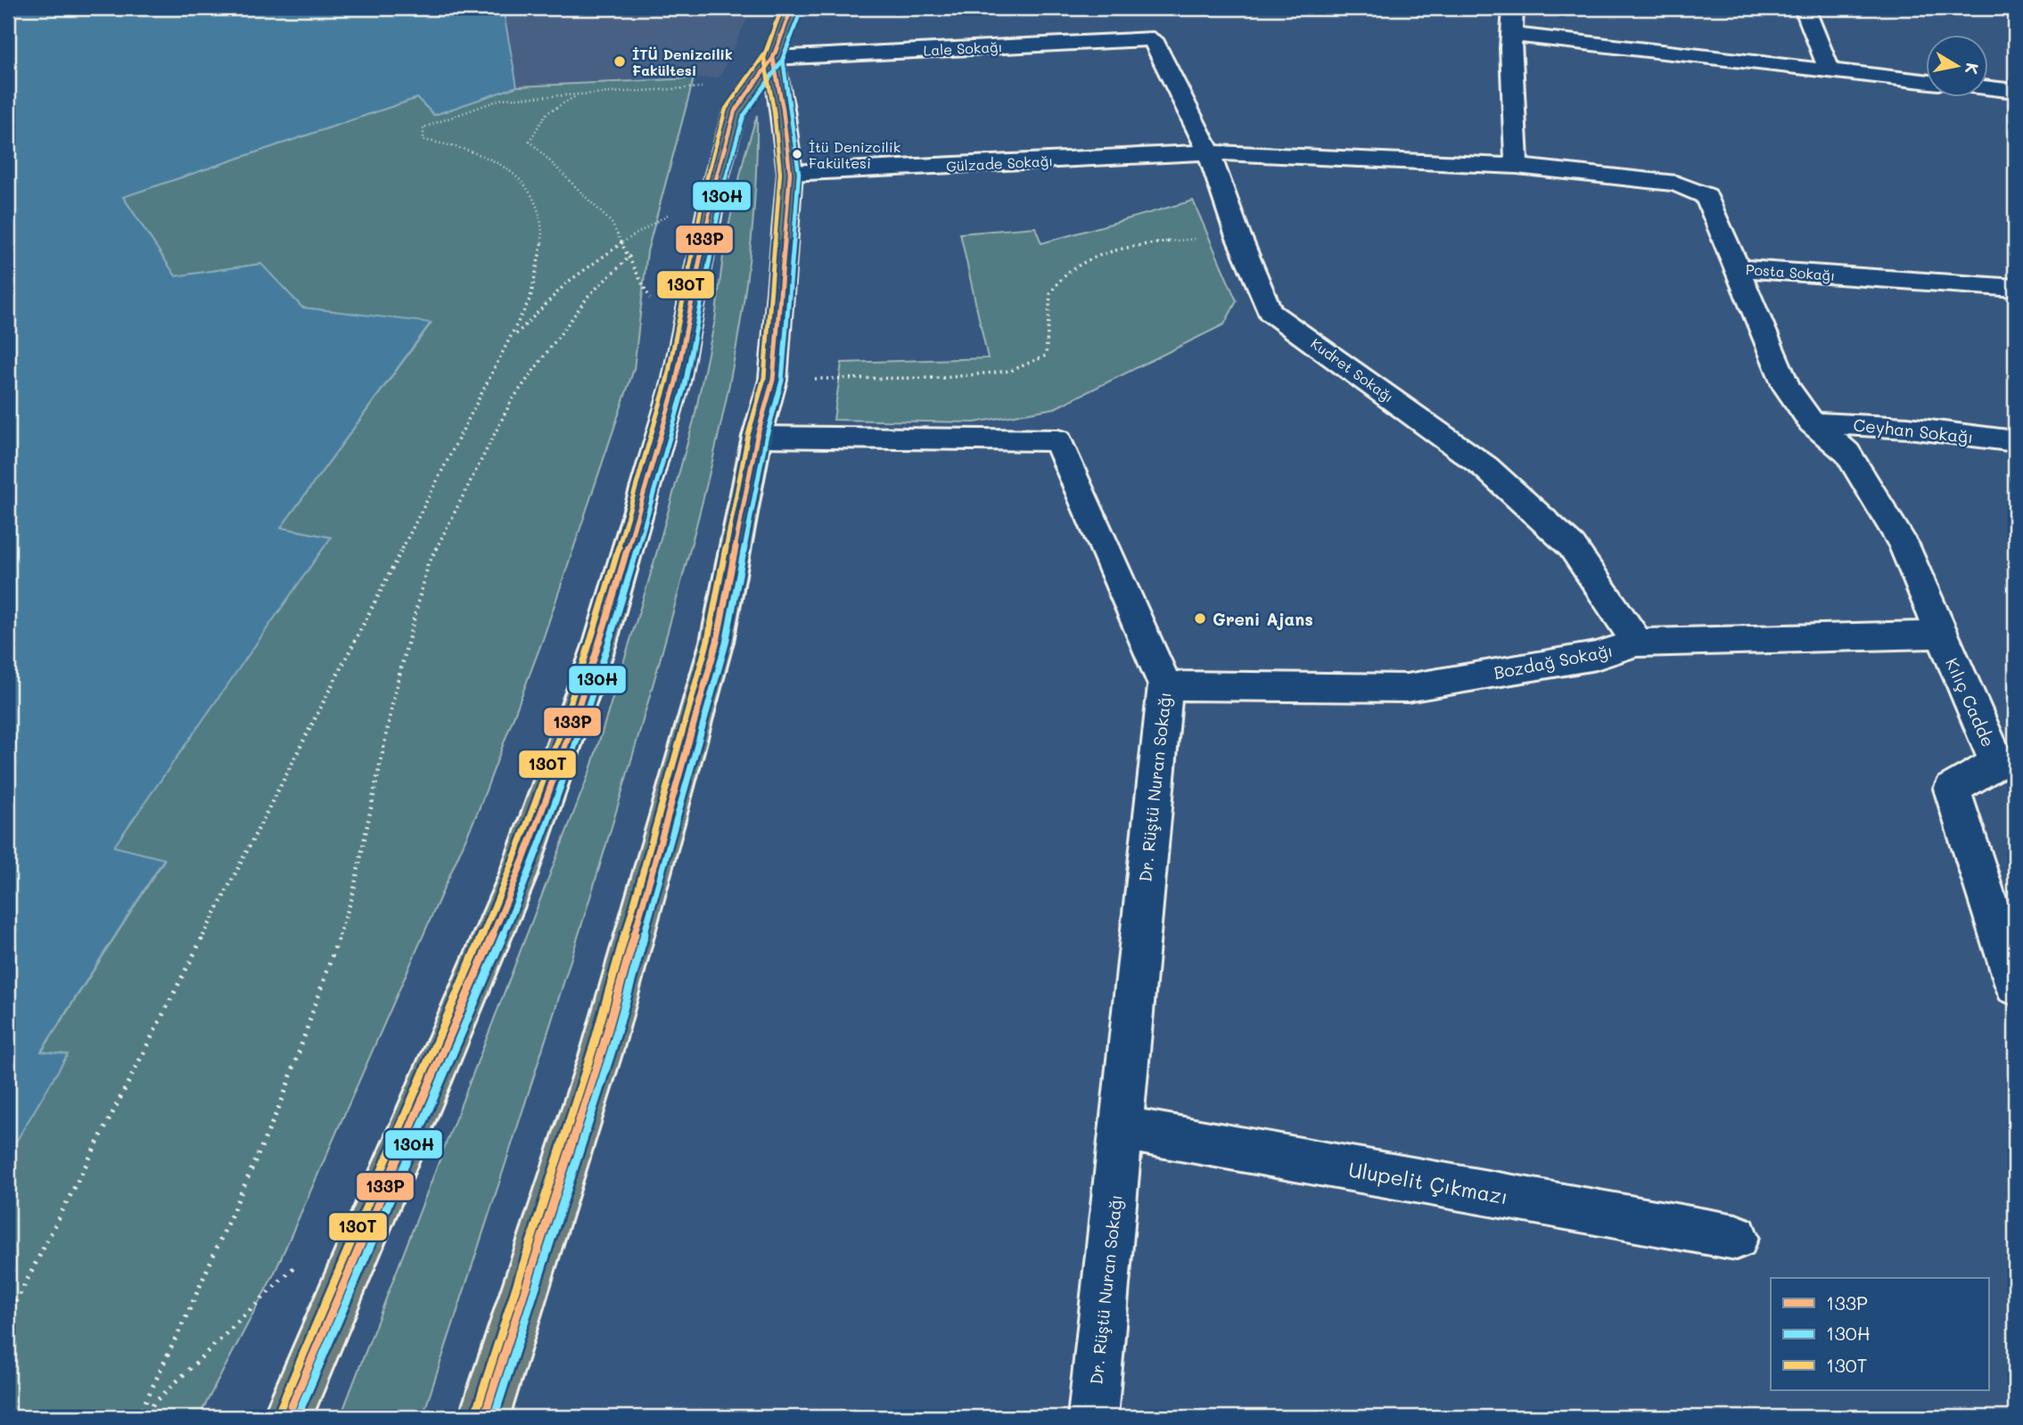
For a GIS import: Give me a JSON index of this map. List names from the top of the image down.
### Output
{
  "streets": {
    "street": [
      "Lale Sokağı",
      "Gülzade Sokağı",
      "Posta Sokağı",
      "Kudret Sokağı",
      "Ceyhan Sokağı",
      "Bozdağ Sokağı",
      "Kılıç Cadde",
      "Dr. Rüştü Nuran Sokağı",
      "Ulupelit Çıkmazı"
    ]
  },
  "crossings": [
    ["Lale Sokağı", "Kudret Sokağı"],
    ["Gülzade Sokağı", "Posta Sokağı"],
    ["Gülzade Sokağı", "Kudret Sokağı"],
    ["Posta Sokağı", "Ceyhan Sokağı"],
    ["Posta Sokağı", "Kılıç Cadde"],
    ["Kudret Sokağı", "Bozdağ Sokağı"],
    ["Ceyhan Sokağı", "Kılıç Cadde"],
    ["Bozdağ Sokağı", "Kılıç Cadde"],
    ["Bozdağ Sokağı", "Dr. Rüştü Nuran Sokağı"],
    ["Dr. Rüştü Nuran Sokağı", "Ulupelit Çıkmazı"]
  ],
  "places": ["İTÜ Denizcilik Fakültesi", "İtü Denizcilik Fakültesi", "Greni̇ Ajans"],
  "lines": ["transit line 133P", "transit line 130T", "transit line 130H"],
  "legend": ["133P", "130H", "130T"],
  "north": "right"
}
